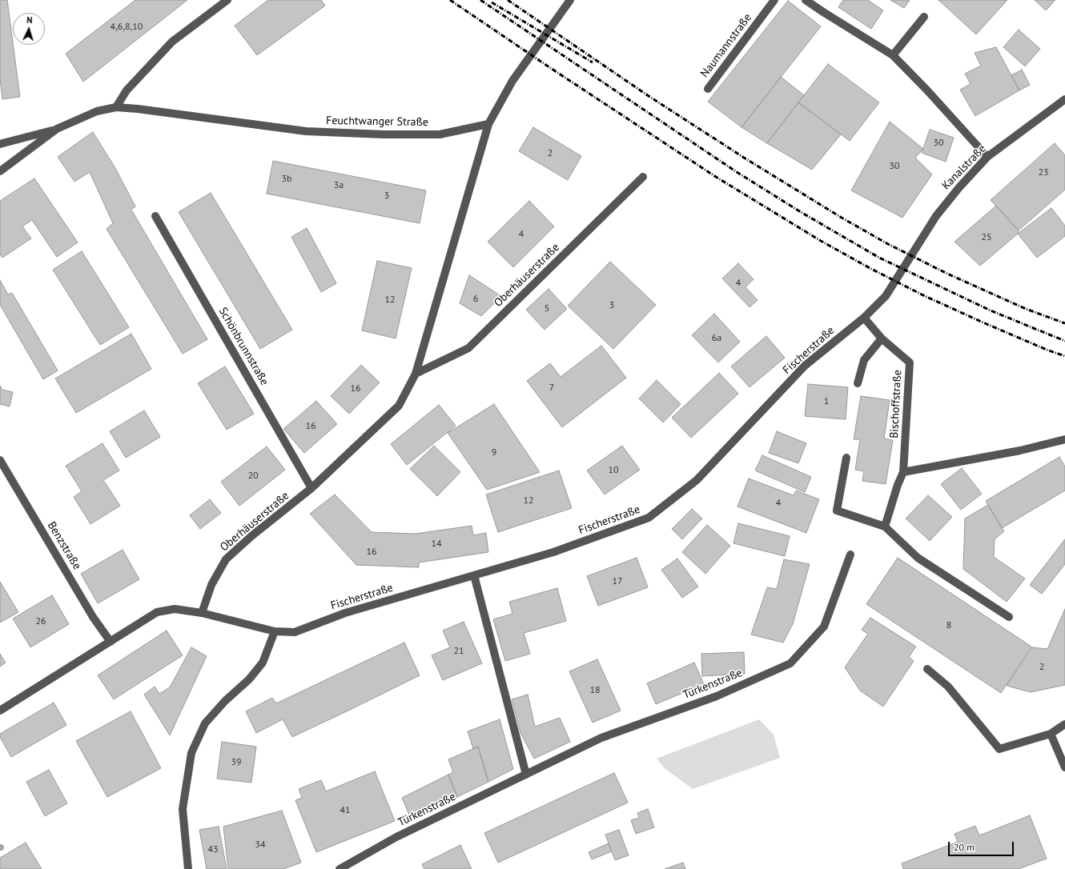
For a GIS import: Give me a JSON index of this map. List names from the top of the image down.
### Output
{
  "streets": {
    "street": [
      "Naumannstraße",
      "Feuchtwanger Straße",
      "Kanalstraße",
      "Oberhäuserstraße",
      "Schönbrunnstraße",
      "Fischerstraße",
      "Bischoffstraße",
      "Benzstraße",
      "Türkenstraße"
    ]
  },
  "crossings": [
    ["Feuchtwanger Straße", "Oberhäuserstraße"],
    ["Kanalstraße", "Fischerstraße"],
    ["Oberhäuserstraße", "Schönbrunnstraße"],
    ["Oberhäuserstraße", "Fischerstraße"],
    ["Fischerstraße", "Bischoffstraße"]
  ],
  "house_numbers": [
    "4,6,8,10",
    "30",
    "2",
    "30",
    "23",
    "3b",
    "3a",
    "3",
    "4",
    "25",
    "4",
    "6",
    "12",
    "3",
    "5",
    "6a",
    "7",
    "16",
    "1",
    "16",
    "9",
    "10",
    "20",
    "12",
    "4",
    "14",
    "16",
    "17",
    "26",
    "8",
    "21",
    "2",
    "18",
    "39",
    "41",
    "34",
    "43"
  ],
  "scale_bar": "20 m",
  "north": "top"
}
